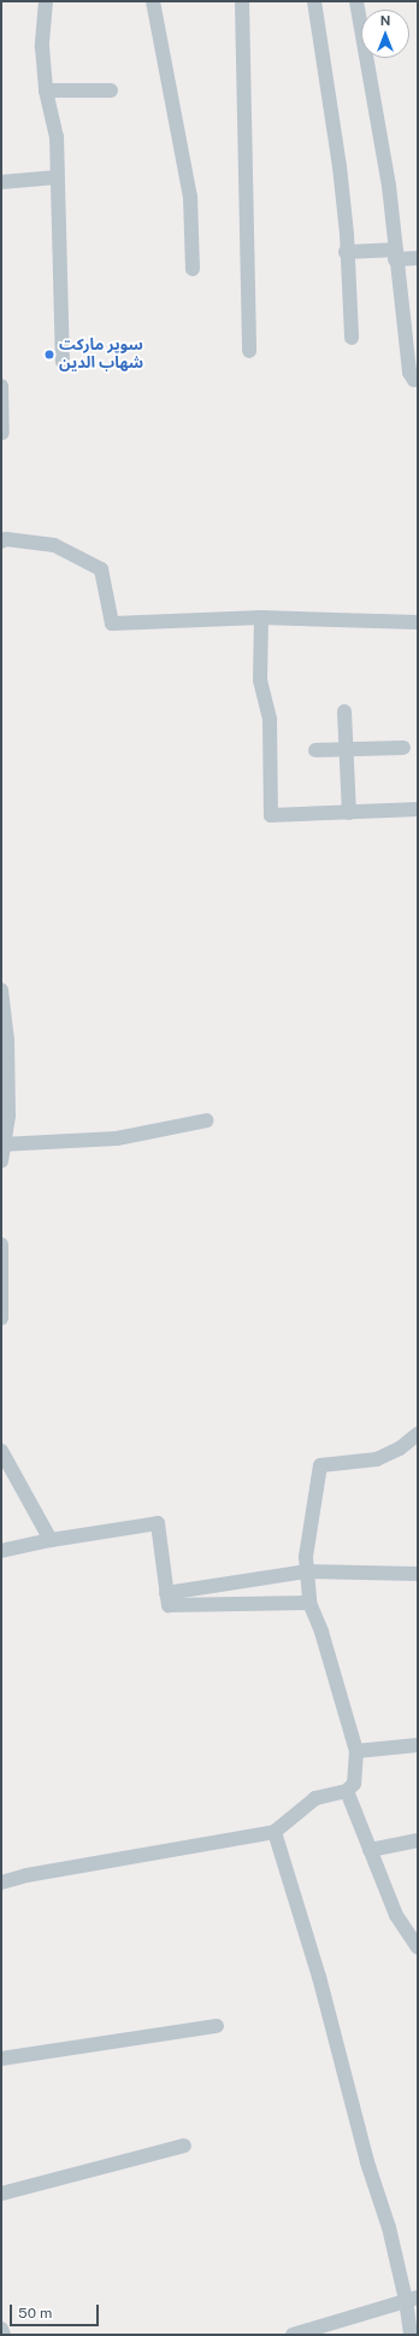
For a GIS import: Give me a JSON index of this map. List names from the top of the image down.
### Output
{
  "places": ["سوپر مارکت شهاب الدین"],
  "scale_bar": "50 m",
  "north": "top"
}
